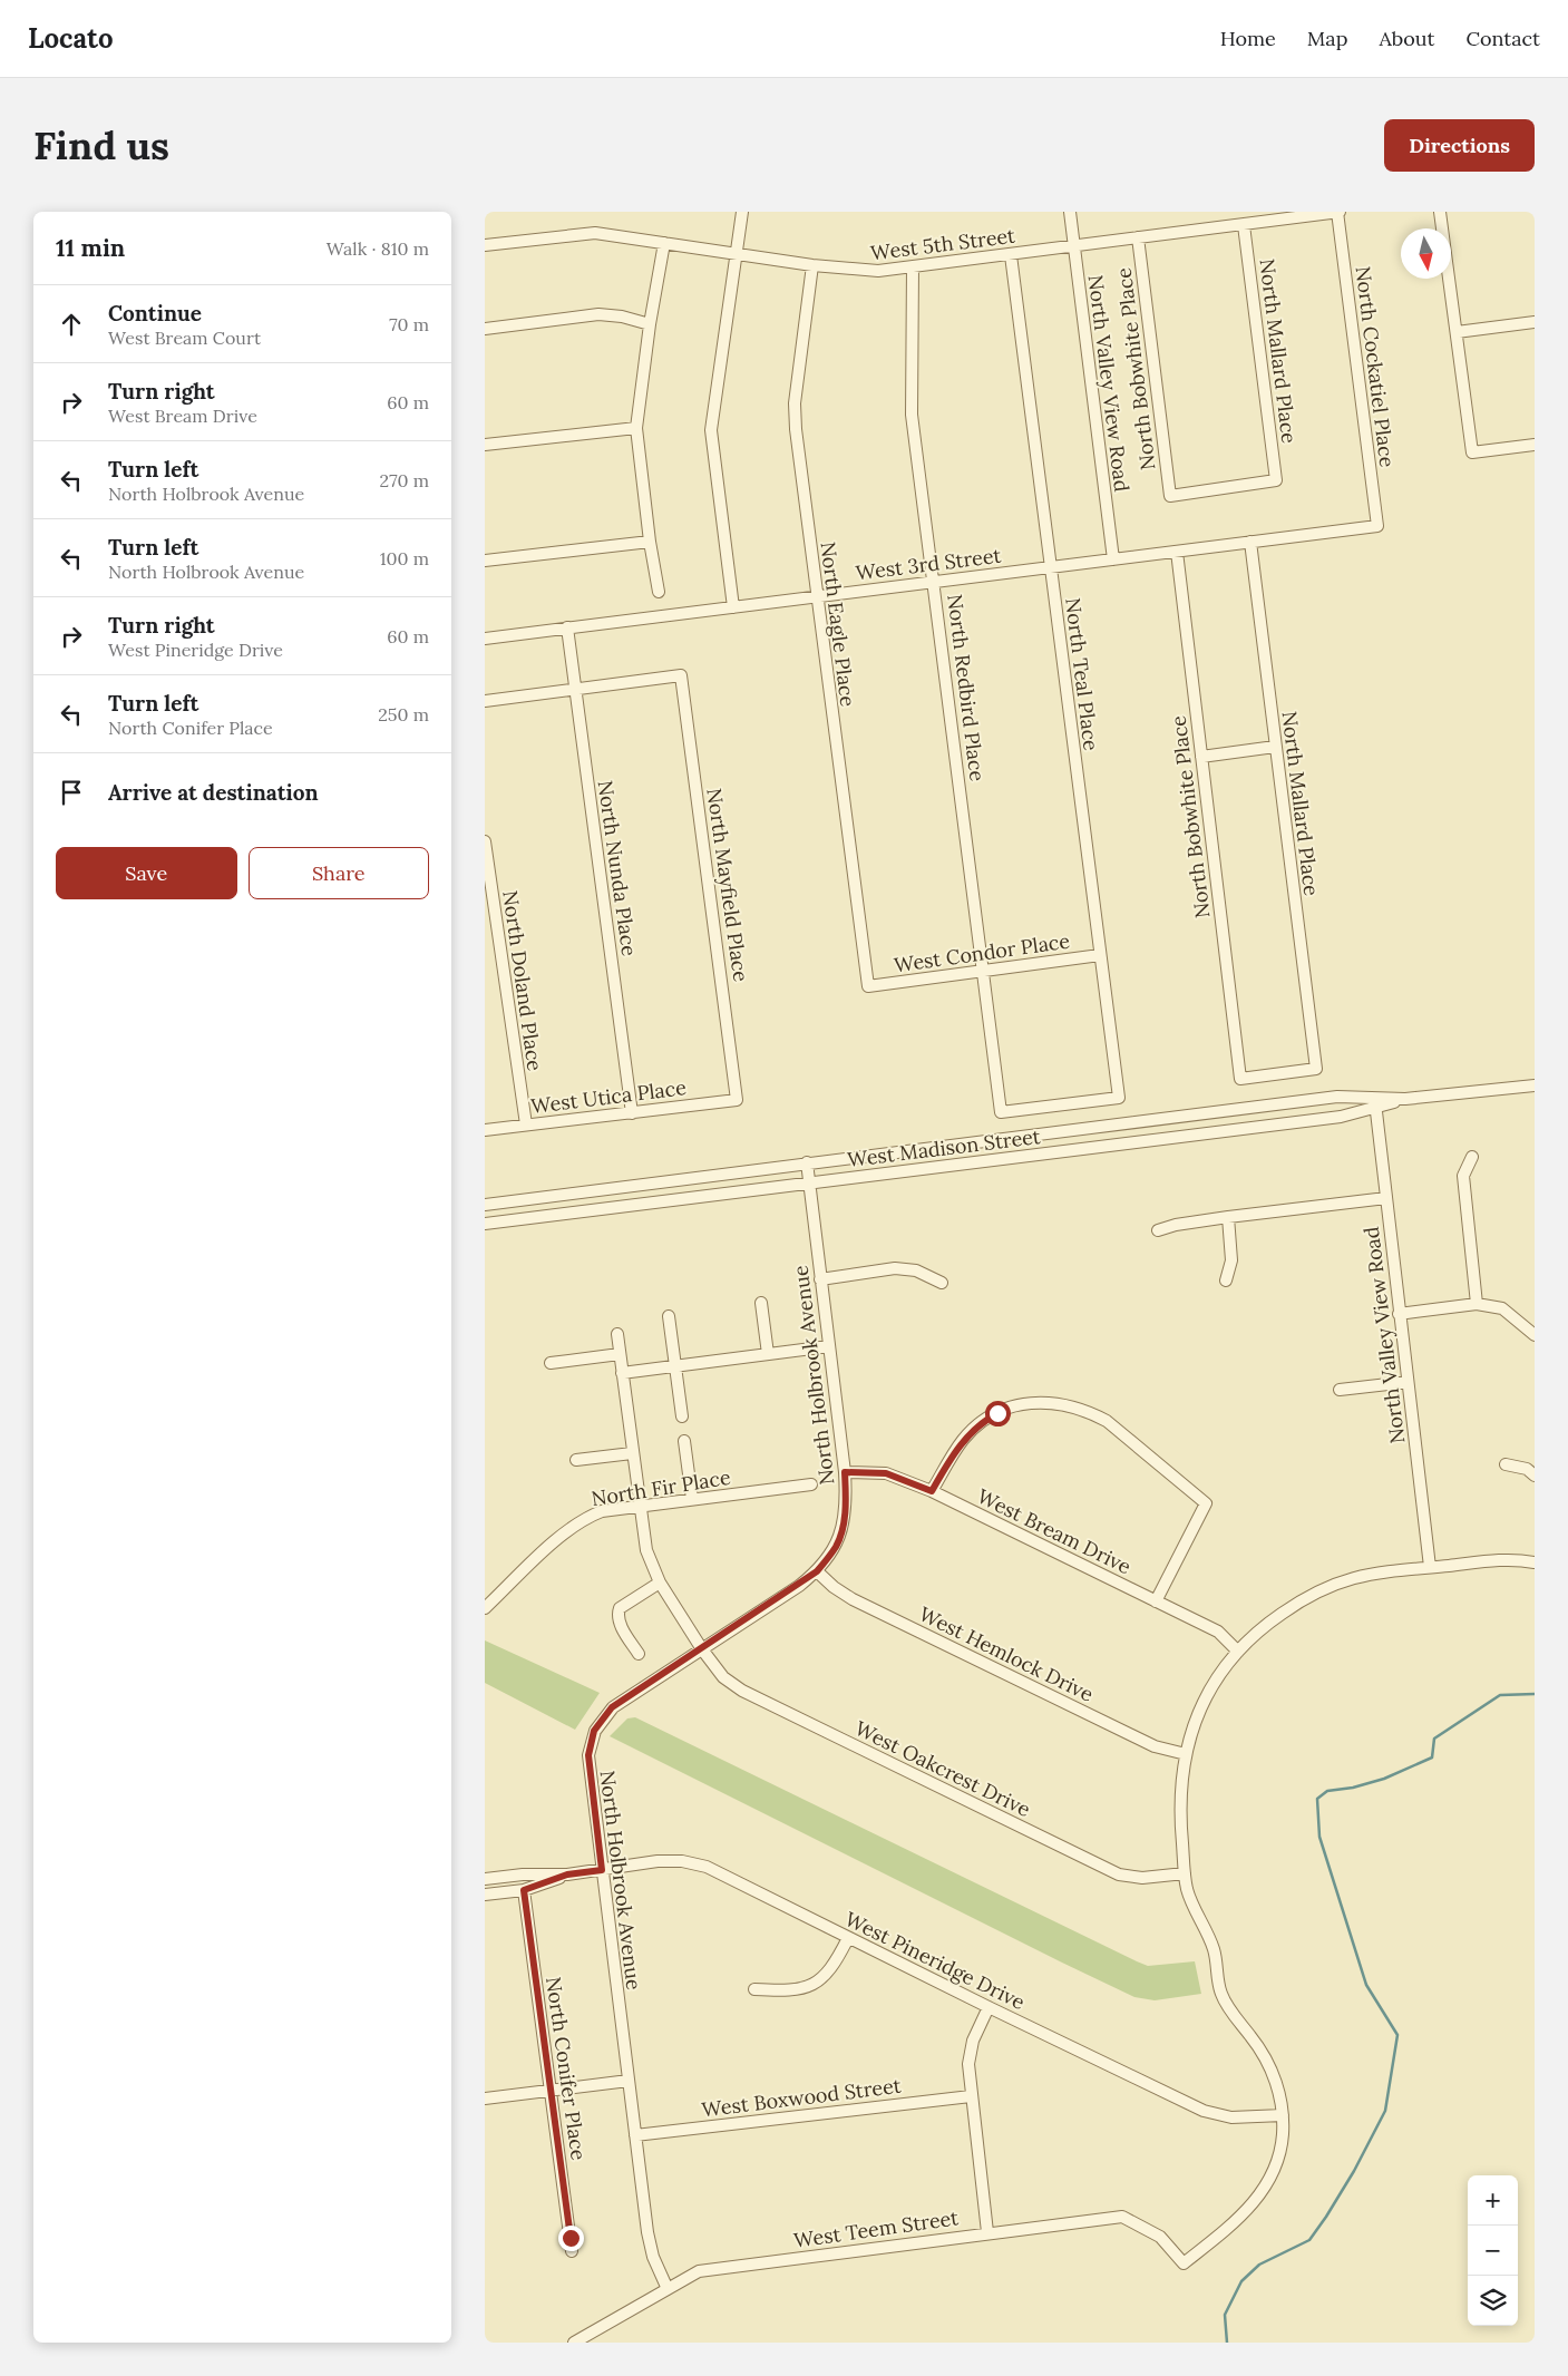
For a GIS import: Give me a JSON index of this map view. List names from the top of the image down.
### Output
{
  "streets": {
    "street": [
      "West 5th Street",
      "North Mallard Place",
      "North Cockatiel Place",
      "North Bobwhite Place",
      "North Valley View Road",
      "West 3rd Street",
      "North Eagle Place",
      "North Teal Place",
      "North Redbird Place",
      "North Nunda Place",
      "North Mayfield Place",
      "West Condor Place",
      "North Doland Place",
      "West Utica Place",
      "West Madison Street",
      "North Holbrook Avenue",
      "North Fir Place",
      "West Bream Drive",
      "West Hemlock Drive",
      "West Oakcrest Drive",
      "West Pineridge Drive",
      "North Conifer Place",
      "West Boxwood Street",
      "West Teem Street"
    ]
  },
  "crossings": [
    ["West 5th Street", "North Mallard Place"],
    ["West 5th Street", "North Cockatiel Place"],
    ["West 5th Street", "North Bobwhite Place"],
    ["West 5th Street", "North Valley View Road"],
    ["West 5th Street", "North Eagle Place"],
    ["West 5th Street", "North Teal Place"],
    ["West 5th Street", "North Redbird Place"],
    ["North Mallard Place", "North Bobwhite Place"],
    ["North Mallard Place", "West 3rd Street"],
    ["North Cockatiel Place", "West 3rd Street"],
    ["North Bobwhite Place", "West 3rd Street"],
    ["North Valley View Road", "West 3rd Street"],
    ["North Valley View Road", "West Madison Street"],
    ["West 3rd Street", "North Eagle Place"],
    ["West 3rd Street", "North Teal Place"],
    ["West 3rd Street", "North Redbird Place"],
    ["West 3rd Street", "North Nunda Place"],
    ["North Eagle Place", "West Condor Place"],
    ["North Teal Place", "North Redbird Place"],
    ["North Teal Place", "West Condor Place"],
    ["North Redbird Place", "West Condor Place"],
    ["North Nunda Place", "North Mayfield Place"],
    ["North Nunda Place", "West Utica Place"],
    ["North Mayfield Place", "West Utica Place"],
    ["North Doland Place", "West Utica Place"],
    ["West Madison Street", "North Holbrook Avenue"],
    ["North Holbrook Avenue", "West Bream Drive"],
    ["North Holbrook Avenue", "West Hemlock Drive"],
    ["North Holbrook Avenue", "West Oakcrest Drive"],
    ["North Holbrook Avenue", "West Pineridge Drive"],
    ["North Holbrook Avenue", "West Boxwood Street"],
    ["North Holbrook Avenue", "West Teem Street"],
    ["North Fir Place", "West Oakcrest Drive"],
    ["West Pineridge Drive", "North Conifer Place"],
    ["West Pineridge Drive", "West Teem Street"]
  ],
  "north": "bottom",
  "page": {
    "header": "Locato",
    "nav": [
      "Home",
      "Map",
      "About",
      "Contact"
    ],
    "buttons": [
      "Directions",
      ["Save", "Share"]
    ],
    "title": "Find us",
    "heading": ["11 min", "Walk · 810 m"],
    "list": [
      ["Continue", "West Bream Court", "70 m"],
      ["Turn right", "West Bream Drive", "60 m"],
      ["Turn left", "North Holbrook Avenue", "270 m"],
      ["Turn left", "North Holbrook Avenue", "100 m"],
      ["Turn right", "West Pineridge Drive", "60 m"],
      ["Turn left", "North Conifer Place", "250 m"],
      "Arrive at destination"
    ],
    "map_buttons": ["+", "−"]
  }
}
